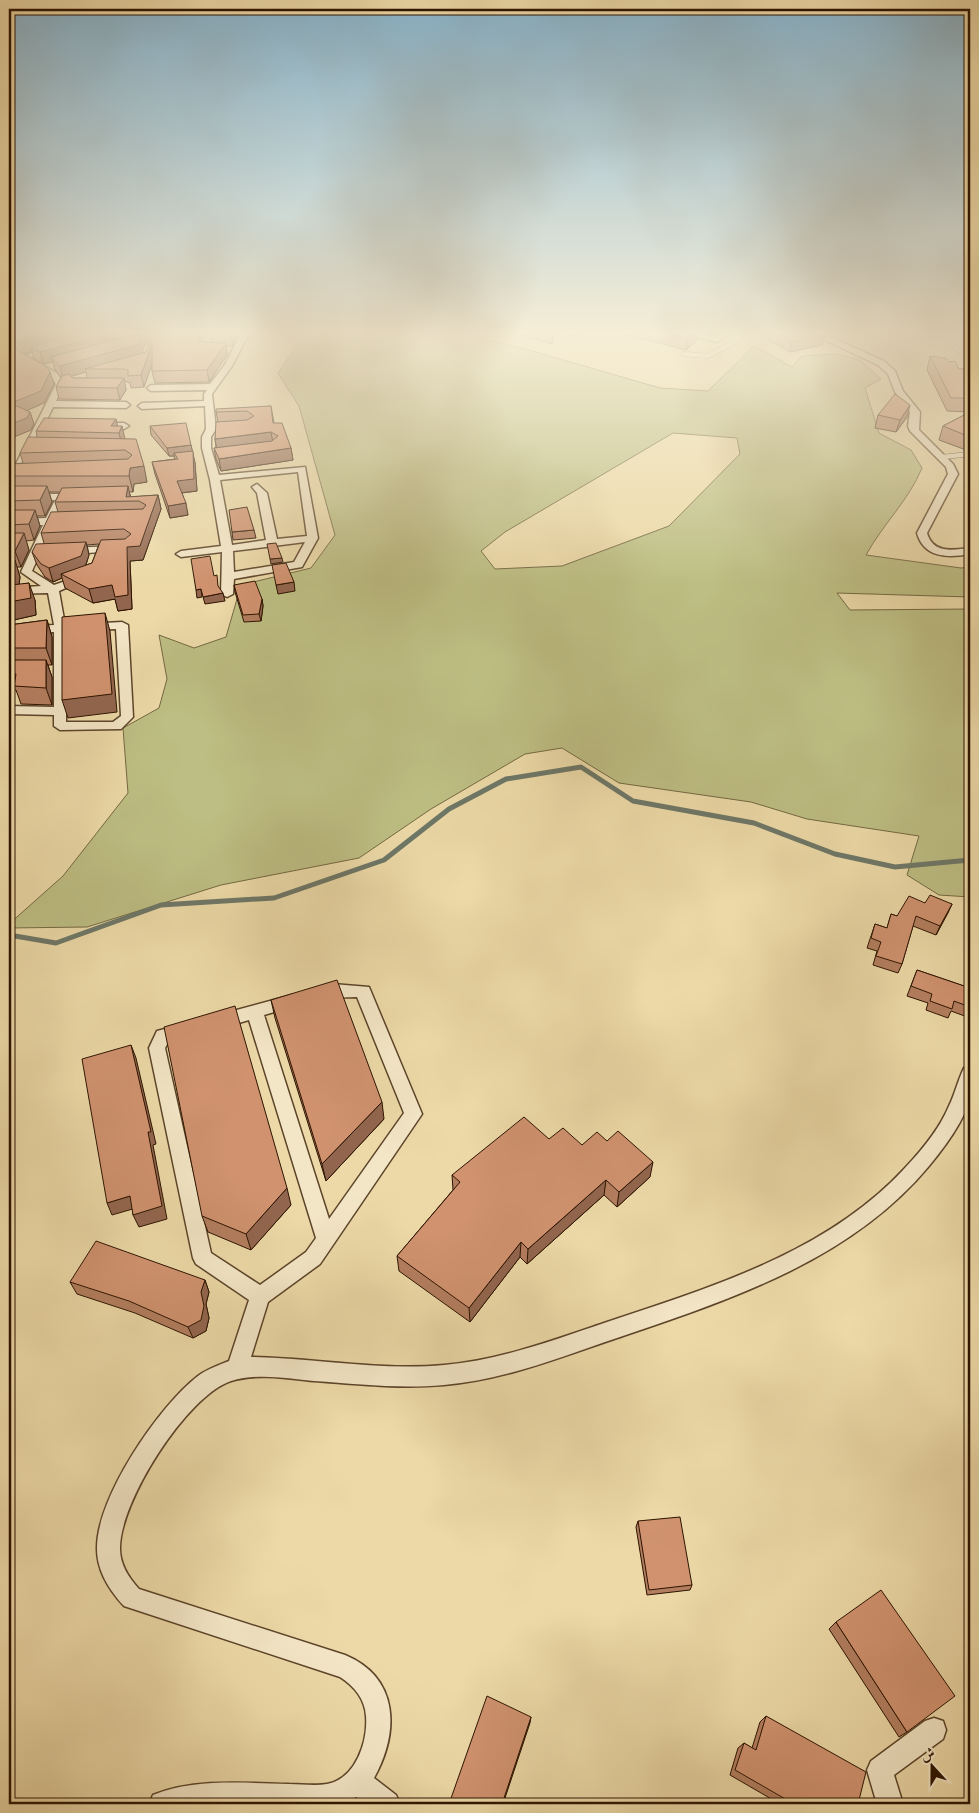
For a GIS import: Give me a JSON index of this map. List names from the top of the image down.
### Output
{
  "north": "top"
}
